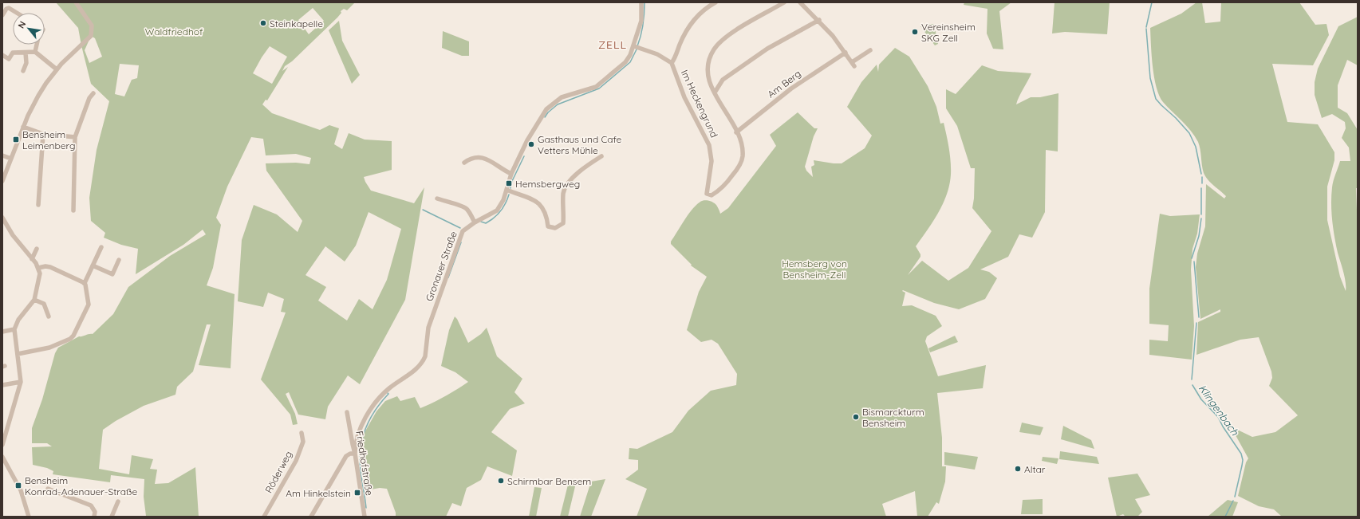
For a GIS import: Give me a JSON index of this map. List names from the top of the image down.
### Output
{
  "streets": {
    "street": [
      "Am Berg",
      "Im Heckengrund",
      "Gronauer Straße",
      "Friedhofstraße",
      "Röderweg"
    ]
  },
  "crossings": [
    ["Am Berg", "Im Heckengrund"],
    ["Im Heckengrund", "Gronauer Straße"],
    ["Gronauer Straße", "Friedhofstraße"]
  ],
  "districts": ["ZELL"],
  "water": ["Klingenbach"],
  "parks": ["Waldfriedhof", "Hemsberg von Bensheim-Zell"],
  "places": {
    "other": [
      "Steinkapelle",
      "Vereinsheim SKG Zell",
      "Gasthaus und Cafe Vetters Mühle",
      "Bismarckturm Bensheim",
      "Altar",
      "Schirmbar Bensem"
    ],
    "transit": [
      "Bensheim Leimenberg",
      "Hemsbergweg",
      "Bensheim Konrad-Adenauer-Straße",
      "Am Hinkelstein"
    ]
  },
  "north": "top left"
}
